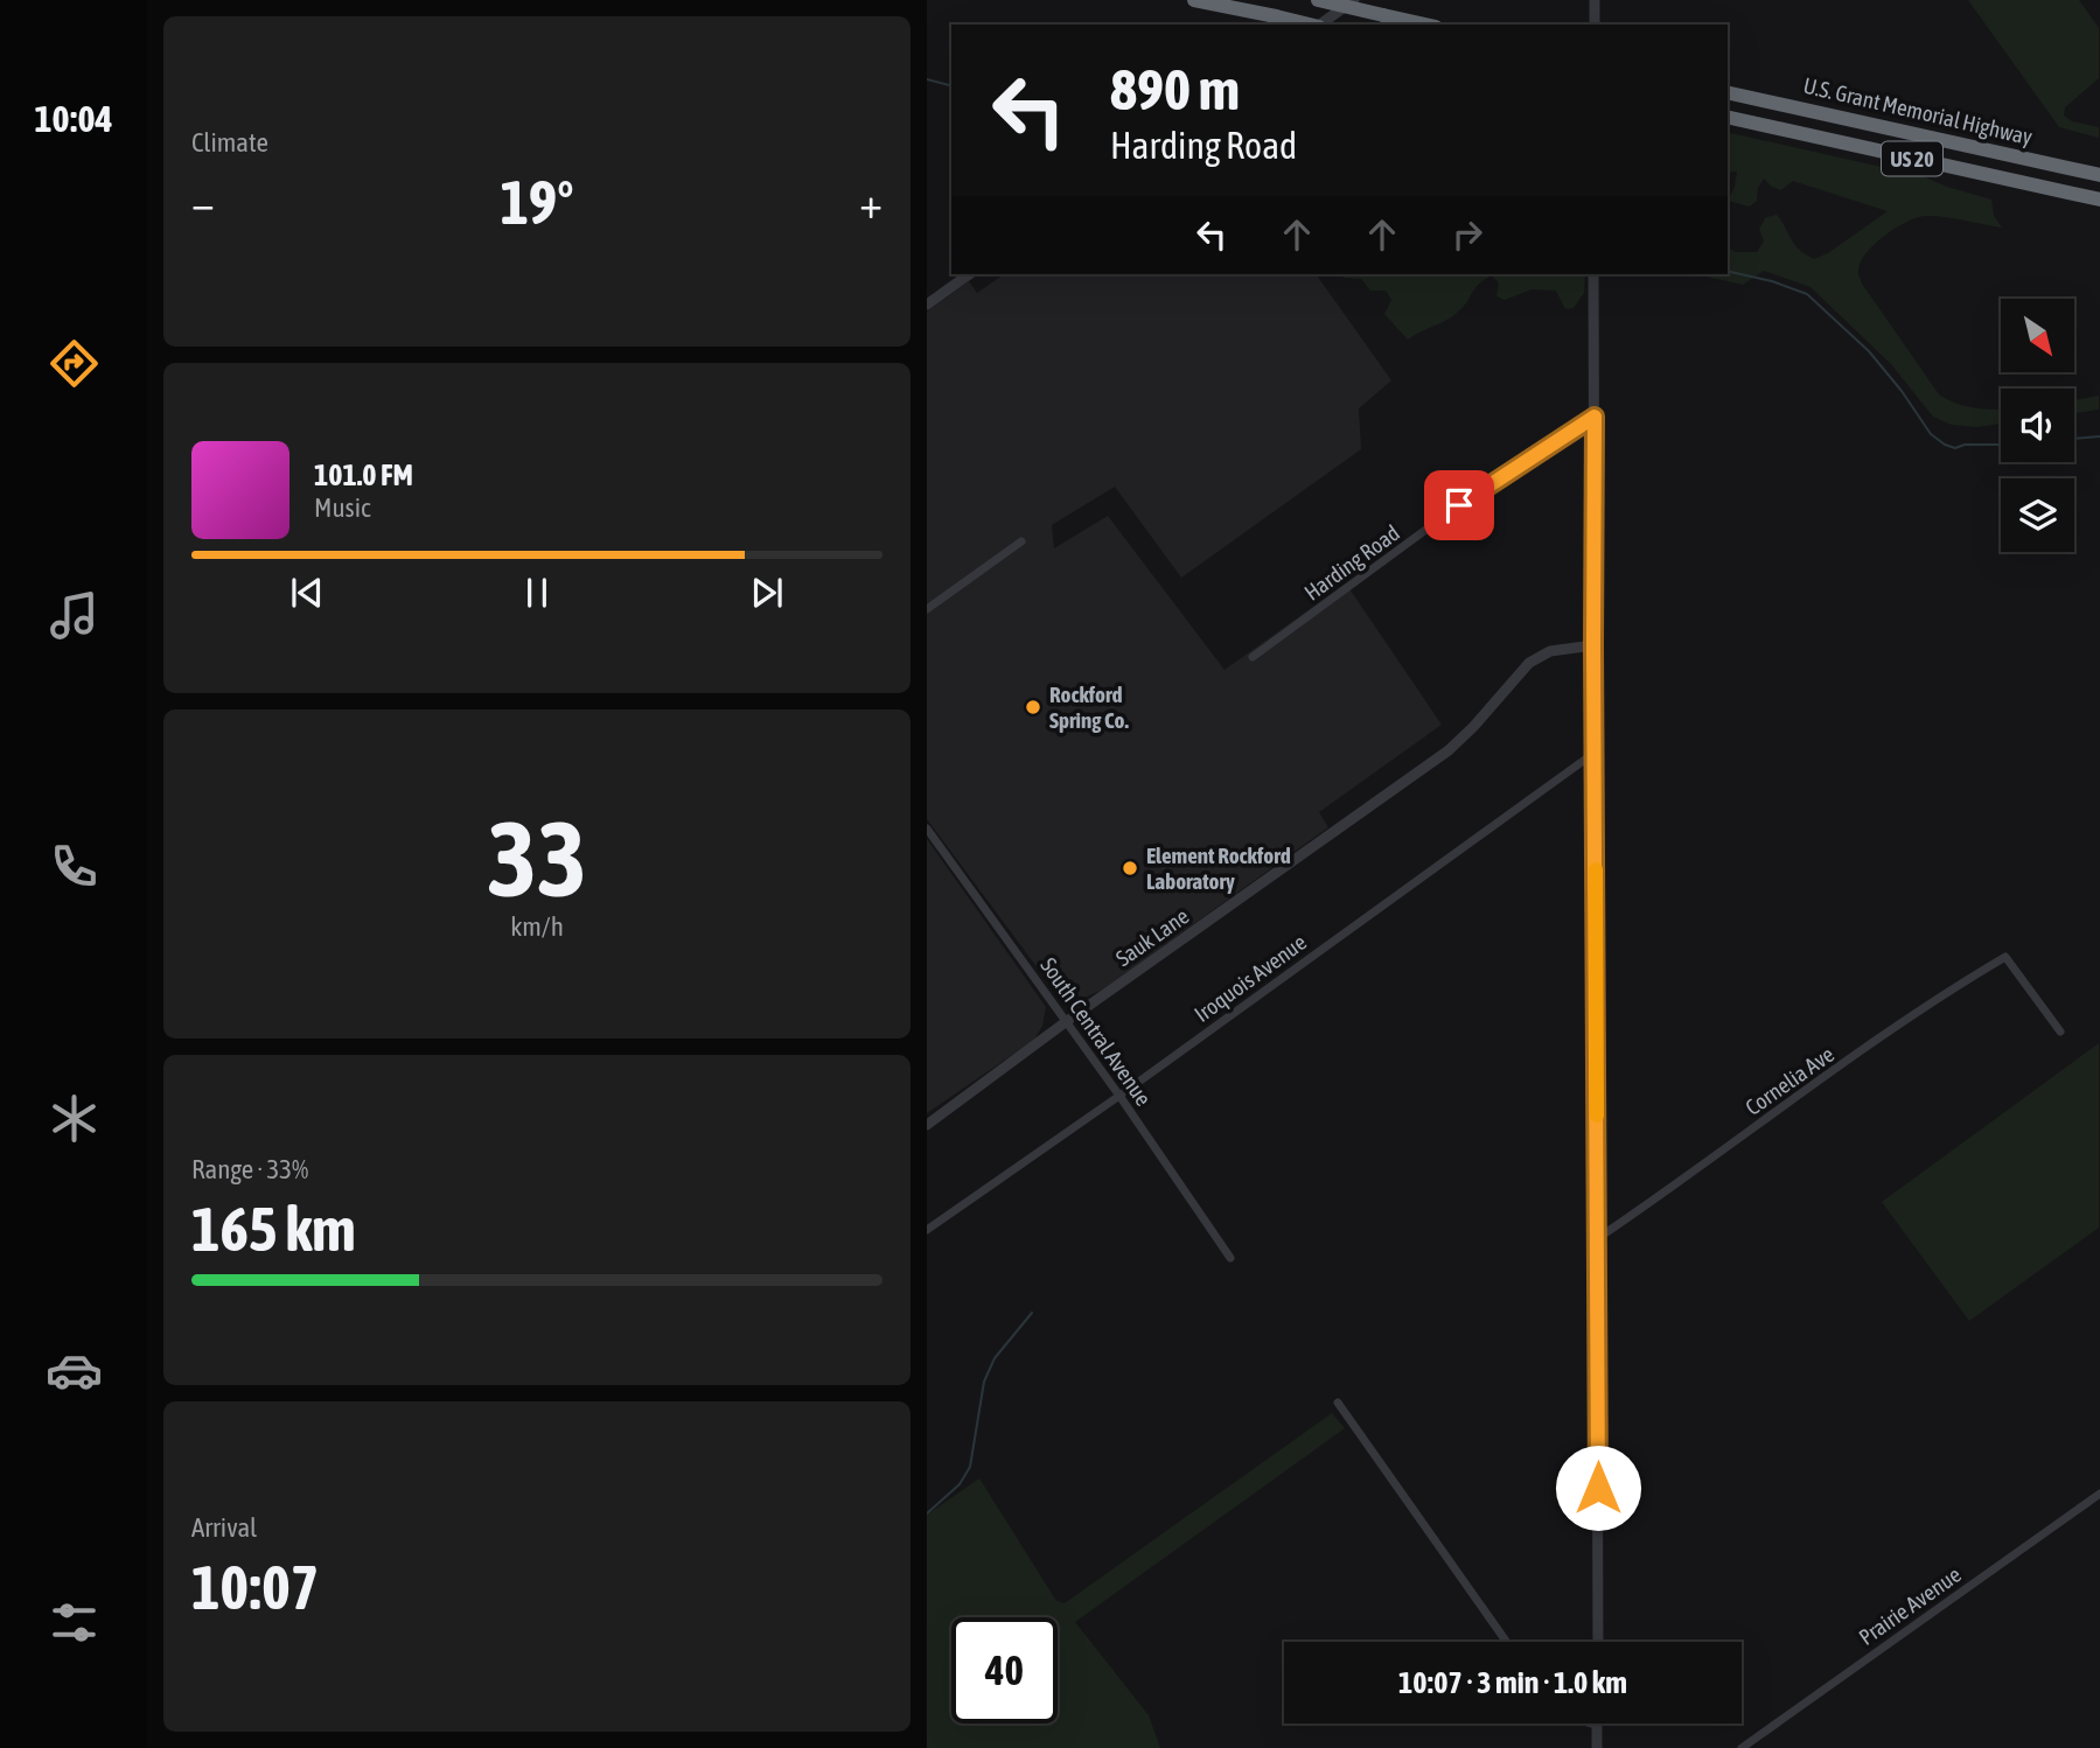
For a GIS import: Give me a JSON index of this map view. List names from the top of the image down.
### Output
{
  "streets": {
    "highway": ["U.S. Grant Memorial Highway", "US 20"],
    "street": [
      "Harding Road",
      "Sauk Lane",
      "Iroquois Avenue",
      "South Central Avenue",
      "Cornelia Ave",
      "Prairie Avenue"
    ]
  },
  "crossings": [
    ["Sauk Lane", "South Central Avenue"],
    ["Iroquois Avenue", "South Central Avenue"]
  ],
  "places": ["Rockford Spring Co.", "Element Rockford Laboratory"],
  "north": "bottom right",
  "page": {
    "tabs": "10:04",
    "tile": [
      "Climate",
      ["33", "km/h"],
      ["Range · 33%", "165 km"],
      ["Arrival", "10:07"]
    ],
    "turn": ["890 m", "Harding Road"],
    "heat": ["−", "19°", "+"],
    "song": ["101.0 FM", "Music"],
    "limit": "40",
    "trip": "10:07 · 3 min · 1.0 km"
  }
}
